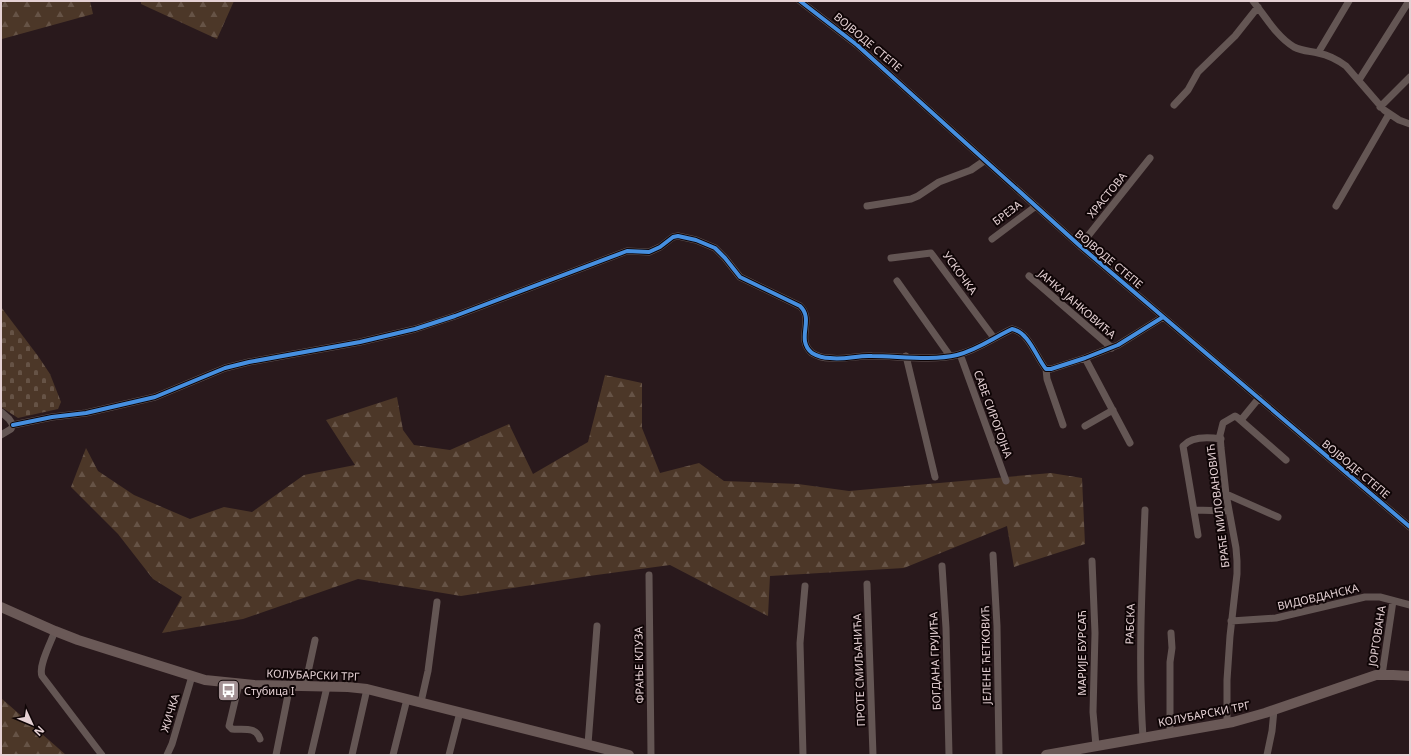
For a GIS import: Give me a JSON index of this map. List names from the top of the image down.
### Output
{
  "streets": {
    "street": [
      "ВОЈВОДЕ СТЕПЕ",
      "ХРАСТОВА",
      "БРЕЗА",
      "УСКОЧКА",
      "ЈАНКА ЈАНКОВИЋА",
      "САВЕ СИРОГОЈНА",
      "БРАЋЕ МИЛОВАНОВИЋ",
      "ВИДОВДАНСКА",
      "РАБСКА",
      "ЈОРГОВАНА",
      "МАРИЈЕ БУРСАЋ",
      "ЈЕЛЕНЕ ЋЕТКОВИЋ",
      "БОГДАНА ГРУЈИЋА",
      "ФРАЊЕ КЛУЗА",
      "ПРОТЕ СМИЉАНИЋА",
      "КОЛУБАРСКИ ТРГ",
      "ЖИЧКА"
    ]
  },
  "crossings": [
    ["ВОЈВОДЕ СТЕПЕ", "ХРАСТОВА"],
    ["ВОЈВОДЕ СТЕПЕ", "БРЕЗА"],
    ["БРАЋЕ МИЛОВАНОВИЋ", "ВИДОВДАНСКА"],
    ["БРАЋЕ МИЛОВАНОВИЋ", "КОЛУБАРСКИ ТРГ"],
    ["ВИДОВДАНСКА", "ЈОРГОВАНА"],
    ["РАБСКА", "КОЛУБАРСКИ ТРГ"],
    ["ЈОРГОВАНА", "КОЛУБАРСКИ ТРГ"],
    ["МАРИЈЕ БУРСАЋ", "КОЛУБАРСКИ ТРГ"],
    ["КОЛУБАРСКИ ТРГ", "ЖИЧКА"]
  ],
  "places": {
    "bus stop": ["Стубица I"]
  },
  "north": "bottom right"
}
